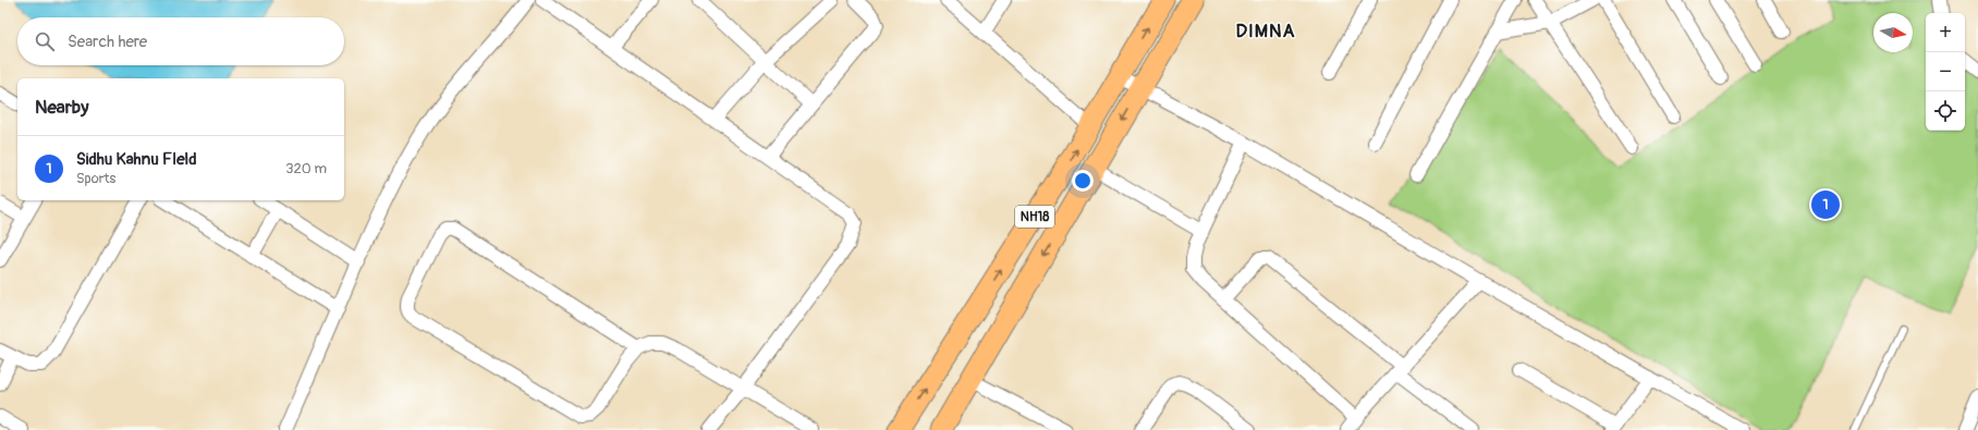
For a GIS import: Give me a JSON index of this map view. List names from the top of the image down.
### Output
{
  "streets": {
    "highway": ["NH18"]
  },
  "districts": ["DIMNA"],
  "north": "right",
  "page": {
    "map_buttons": ["+", "−"],
    "search": "Search here",
    "heading": "Nearby",
    "list": [
      {
        "mark": "1",
        "name": "Sidhu Kahnu FIeld",
        "note": "Sports",
        "value": "320 m"
      }
    ],
    "pins": "1"
  }
}
